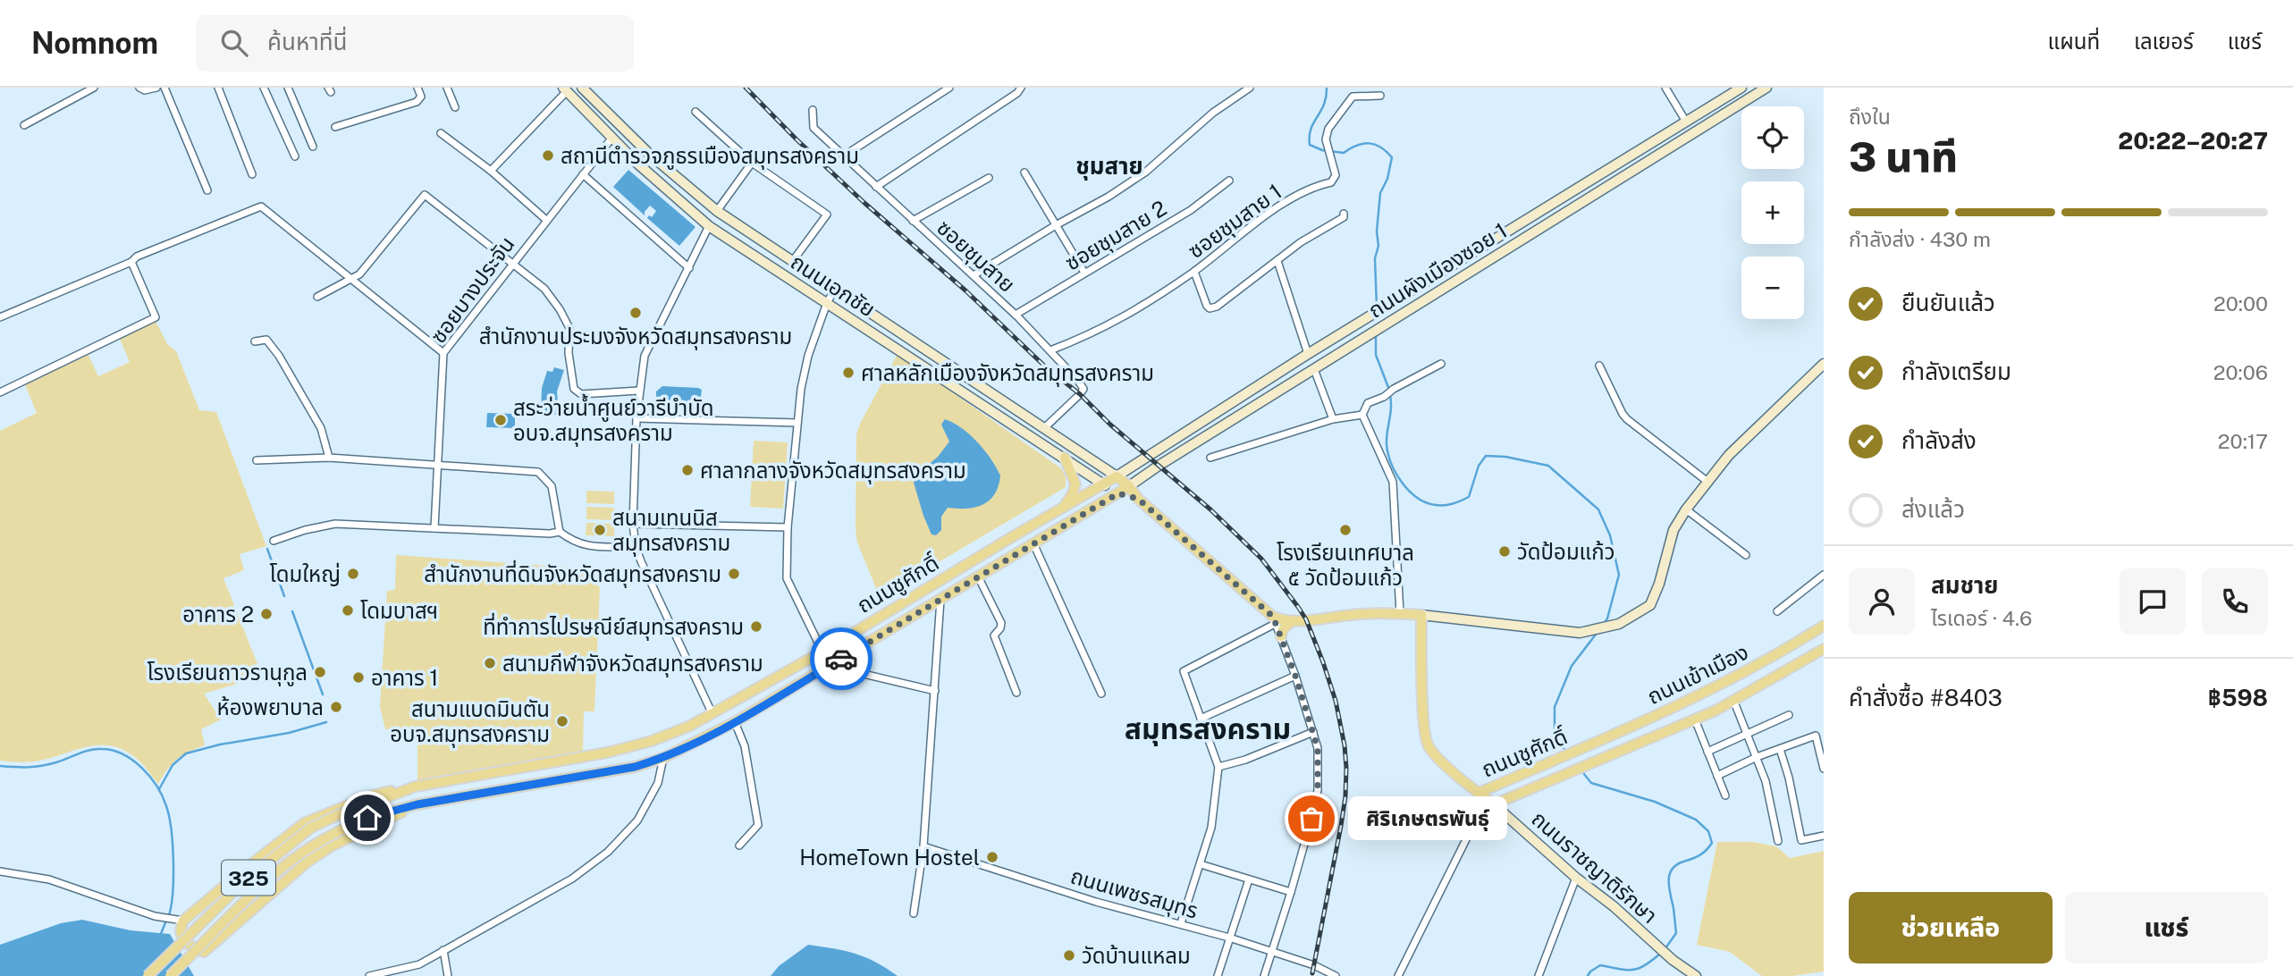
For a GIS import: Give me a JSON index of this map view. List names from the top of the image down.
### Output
{
  "streets": {
    "main road": [
      "ถนนผังเมืองซอย 1",
      "ถนนเอกชัย",
      "ถนนชูศักดิ์",
      "ถนนเข้าเมือง",
      "ถนนราชญาติรักษา",
      "325"
    ],
    "street": [
      "ซอยชุมสาย 1",
      "ซอยชุมสาย 2",
      "ซอยชุมสาย",
      "ซอยบางประจัน",
      "ถนนเพชรสมุทร"
    ]
  },
  "crossings": [
    ["ซอยชุมสาย 1", "ซอยชุมสาย"],
    ["ซอยชุมสาย 2", "ซอยชุมสาย"],
    ["ซอยชุมสาย", "ถนนเอกชัย"],
    ["ถนนผังเมืองซอย 1", "ถนนเอกชัย"],
    ["ถนนผังเมืองซอย 1", "ถนนชูศักดิ์"],
    ["ถนนเอกชัย", "ซอยบางประจัน"],
    ["ถนนเอกชัย", "ถนนชูศักดิ์"],
    ["ถนนชูศักดิ์", "ถนนเข้าเมือง"],
    ["ถนนชูศักดิ์", "ถนนราชญาติรักษา"]
  ],
  "districts": ["ชุมสาย", "สมุทรสงคราม"],
  "places": [
    "สถานีตำรวจภูธรเมืองสมุทรสงคราม",
    "สำนักงานประมงจังหวัดสมุทรสงคราม",
    "ศาลหลักเมืองจังหวัดสมุทรสงคราม",
    "สระว่ายน้ำศูนย์วารีบำบัด อบจ.สมุทรสงคราม",
    "ศาลากลางจังหวัดสมุทรสงคราม",
    "สนามเทนนิส สมุทรสงคราม",
    "โรงเรียนเทศบาล ๕ วัดป้อมแก้ว",
    "วัดป้อมแก้ว",
    "โดมใหญ่",
    "สำนักงานที่ดินจังหวัดสมุทรสงคราม",
    "โดมบาสฯ",
    "อาคาร 2",
    "ที่ทำการไปรษณีย์สมุทรสงคราม",
    "สนามกีฬาจังหวัดสมุทรสงคราม",
    "โรงเรียนถาวรานุกูล",
    "อาคาร 1",
    "ห้องพยาบาล",
    "สนามแบดมินตัน อบจ.สมุทรสงคราม",
    "ศิริเกษตรพันธุ์",
    "HomeTown Hostel",
    "วัดบ้านแหลม"
  ],
  "page": {
    "header": "Nomnom",
    "search": "ค้นหาที่นี่",
    "nav": ["แผนที่", "เลเยอร์", "แชร์"],
    "heading": ["3 นาที", "ถึงใน", "20:22–20:27"],
    "panel": [
      "สมชาย",
      "ไรเดอร์ · 4.6",
      "คำสั่งซื้อ #8403",
      "฿598"
    ],
    "map_buttons": ["+", "−"],
    "bar": "กำลังส่ง · 430 m",
    "list": [
      ["ยืนยันแล้ว", "20:00"],
      ["กำลังเตรียม", "20:06"],
      ["กำลังส่ง", "20:17"],
      "ส่งแล้ว"
    ],
    "bubble": "ศิริเกษตรพันธุ์",
    "buttons": ["ช่วยเหลือ", "แชร์"]
  }
}
